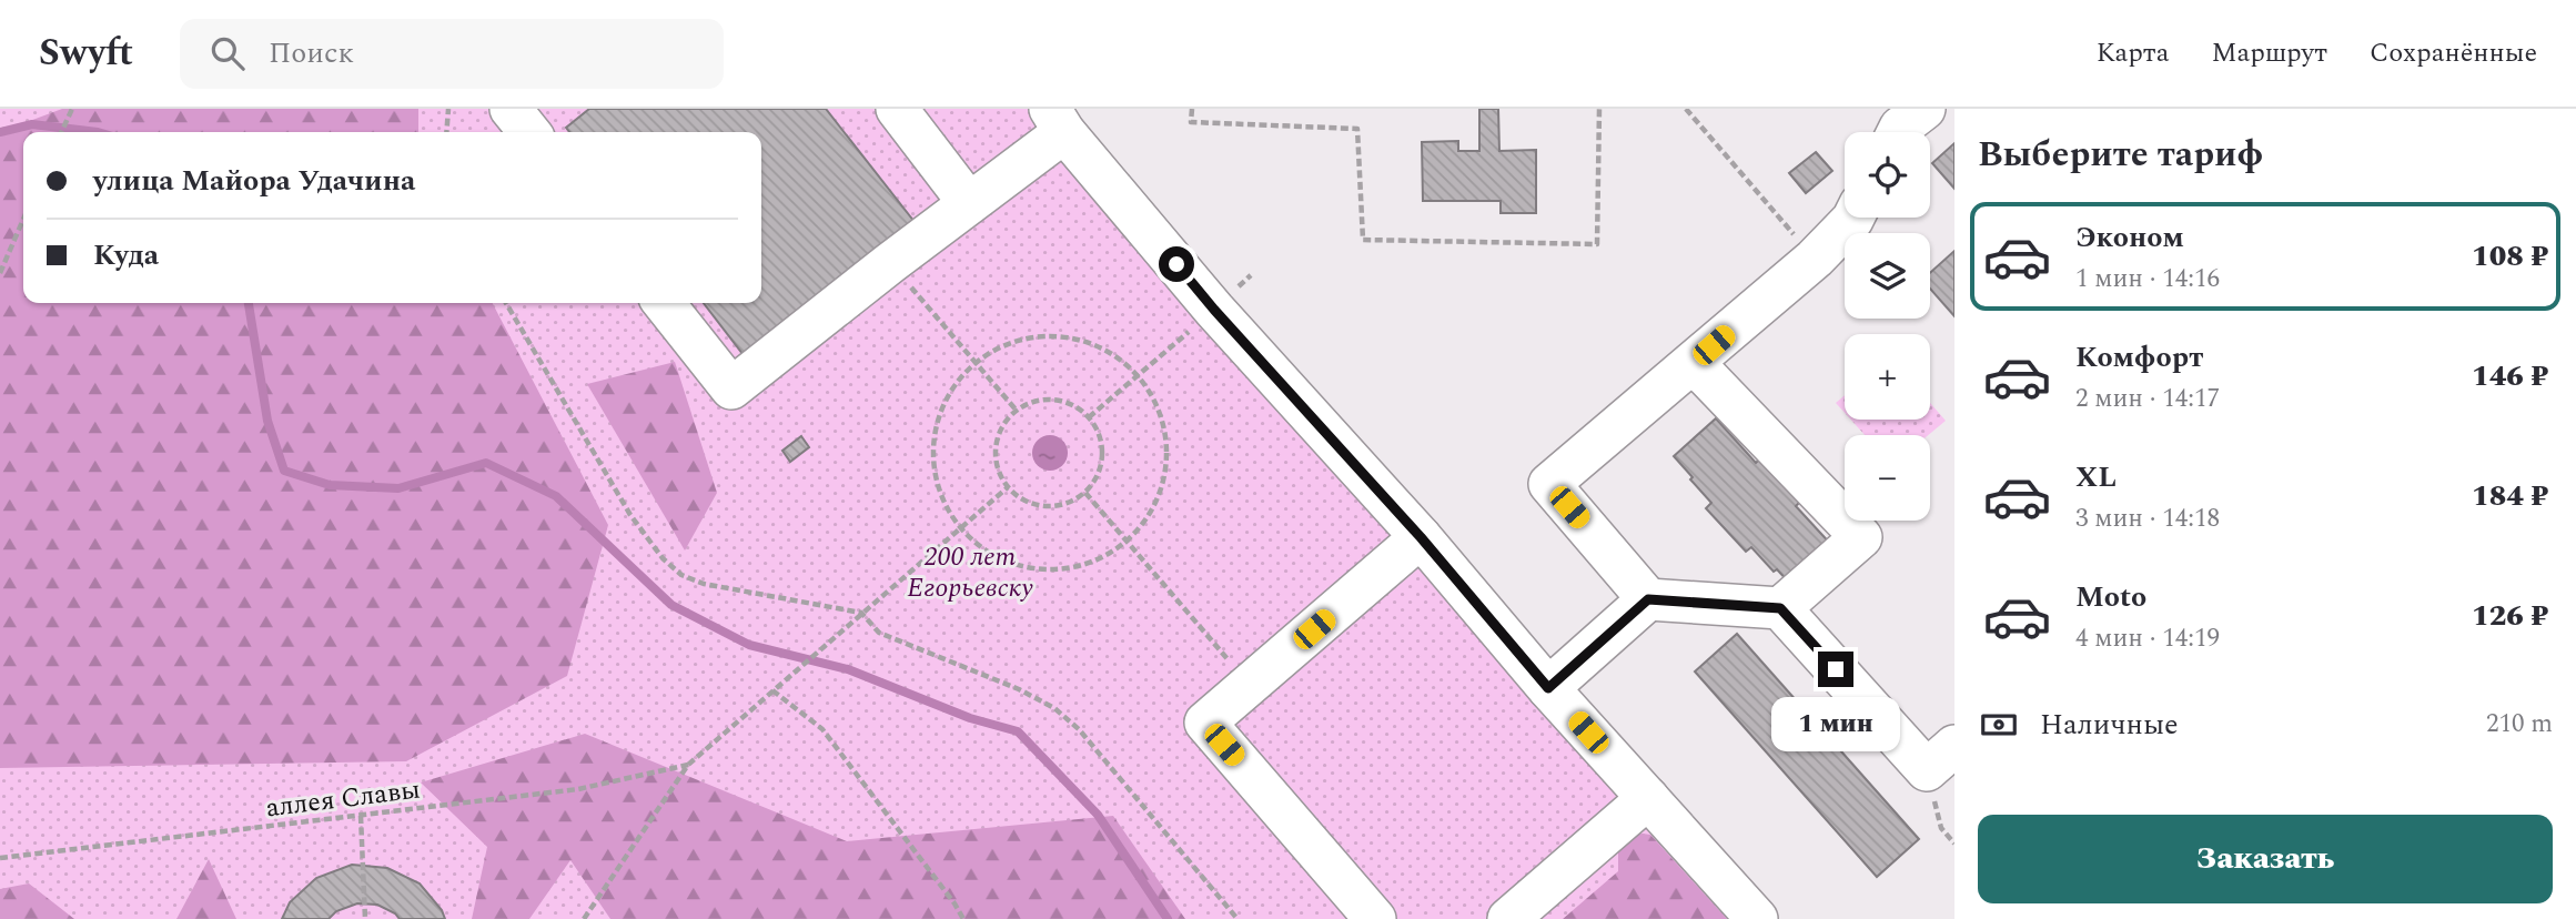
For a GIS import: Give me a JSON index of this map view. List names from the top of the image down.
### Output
{
  "streets": {
    "path": ["аллея Славы"]
  },
  "parks": ["200 лет Егорьевску"],
  "page": {
    "header": "Swyft",
    "search": "Поиск",
    "nav": ["Карта", "Маршрут", "Сохранённые"],
    "heading": "Выберите тариф",
    "map_buttons": ["+", "−"],
    "banner": ["улица Майора Удачина", "Куда"],
    "list": [
      {
        "name": "Эконом",
        "note": "1 мин · 14:16",
        "value": "108 ₽"
      },
      {
        "name": "Комфорт",
        "note": "2 мин · 14:17",
        "value": "146 ₽"
      },
      {
        "name": "XL",
        "note": "3 мин · 14:18",
        "value": "184 ₽"
      },
      {
        "name": "Moto",
        "note": "4 мин · 14:19",
        "value": "126 ₽"
      }
    ],
    "pay": ["Наличные", "210 m"],
    "bubble": "1 мин",
    "buttons": "Заказать"
  }
}
